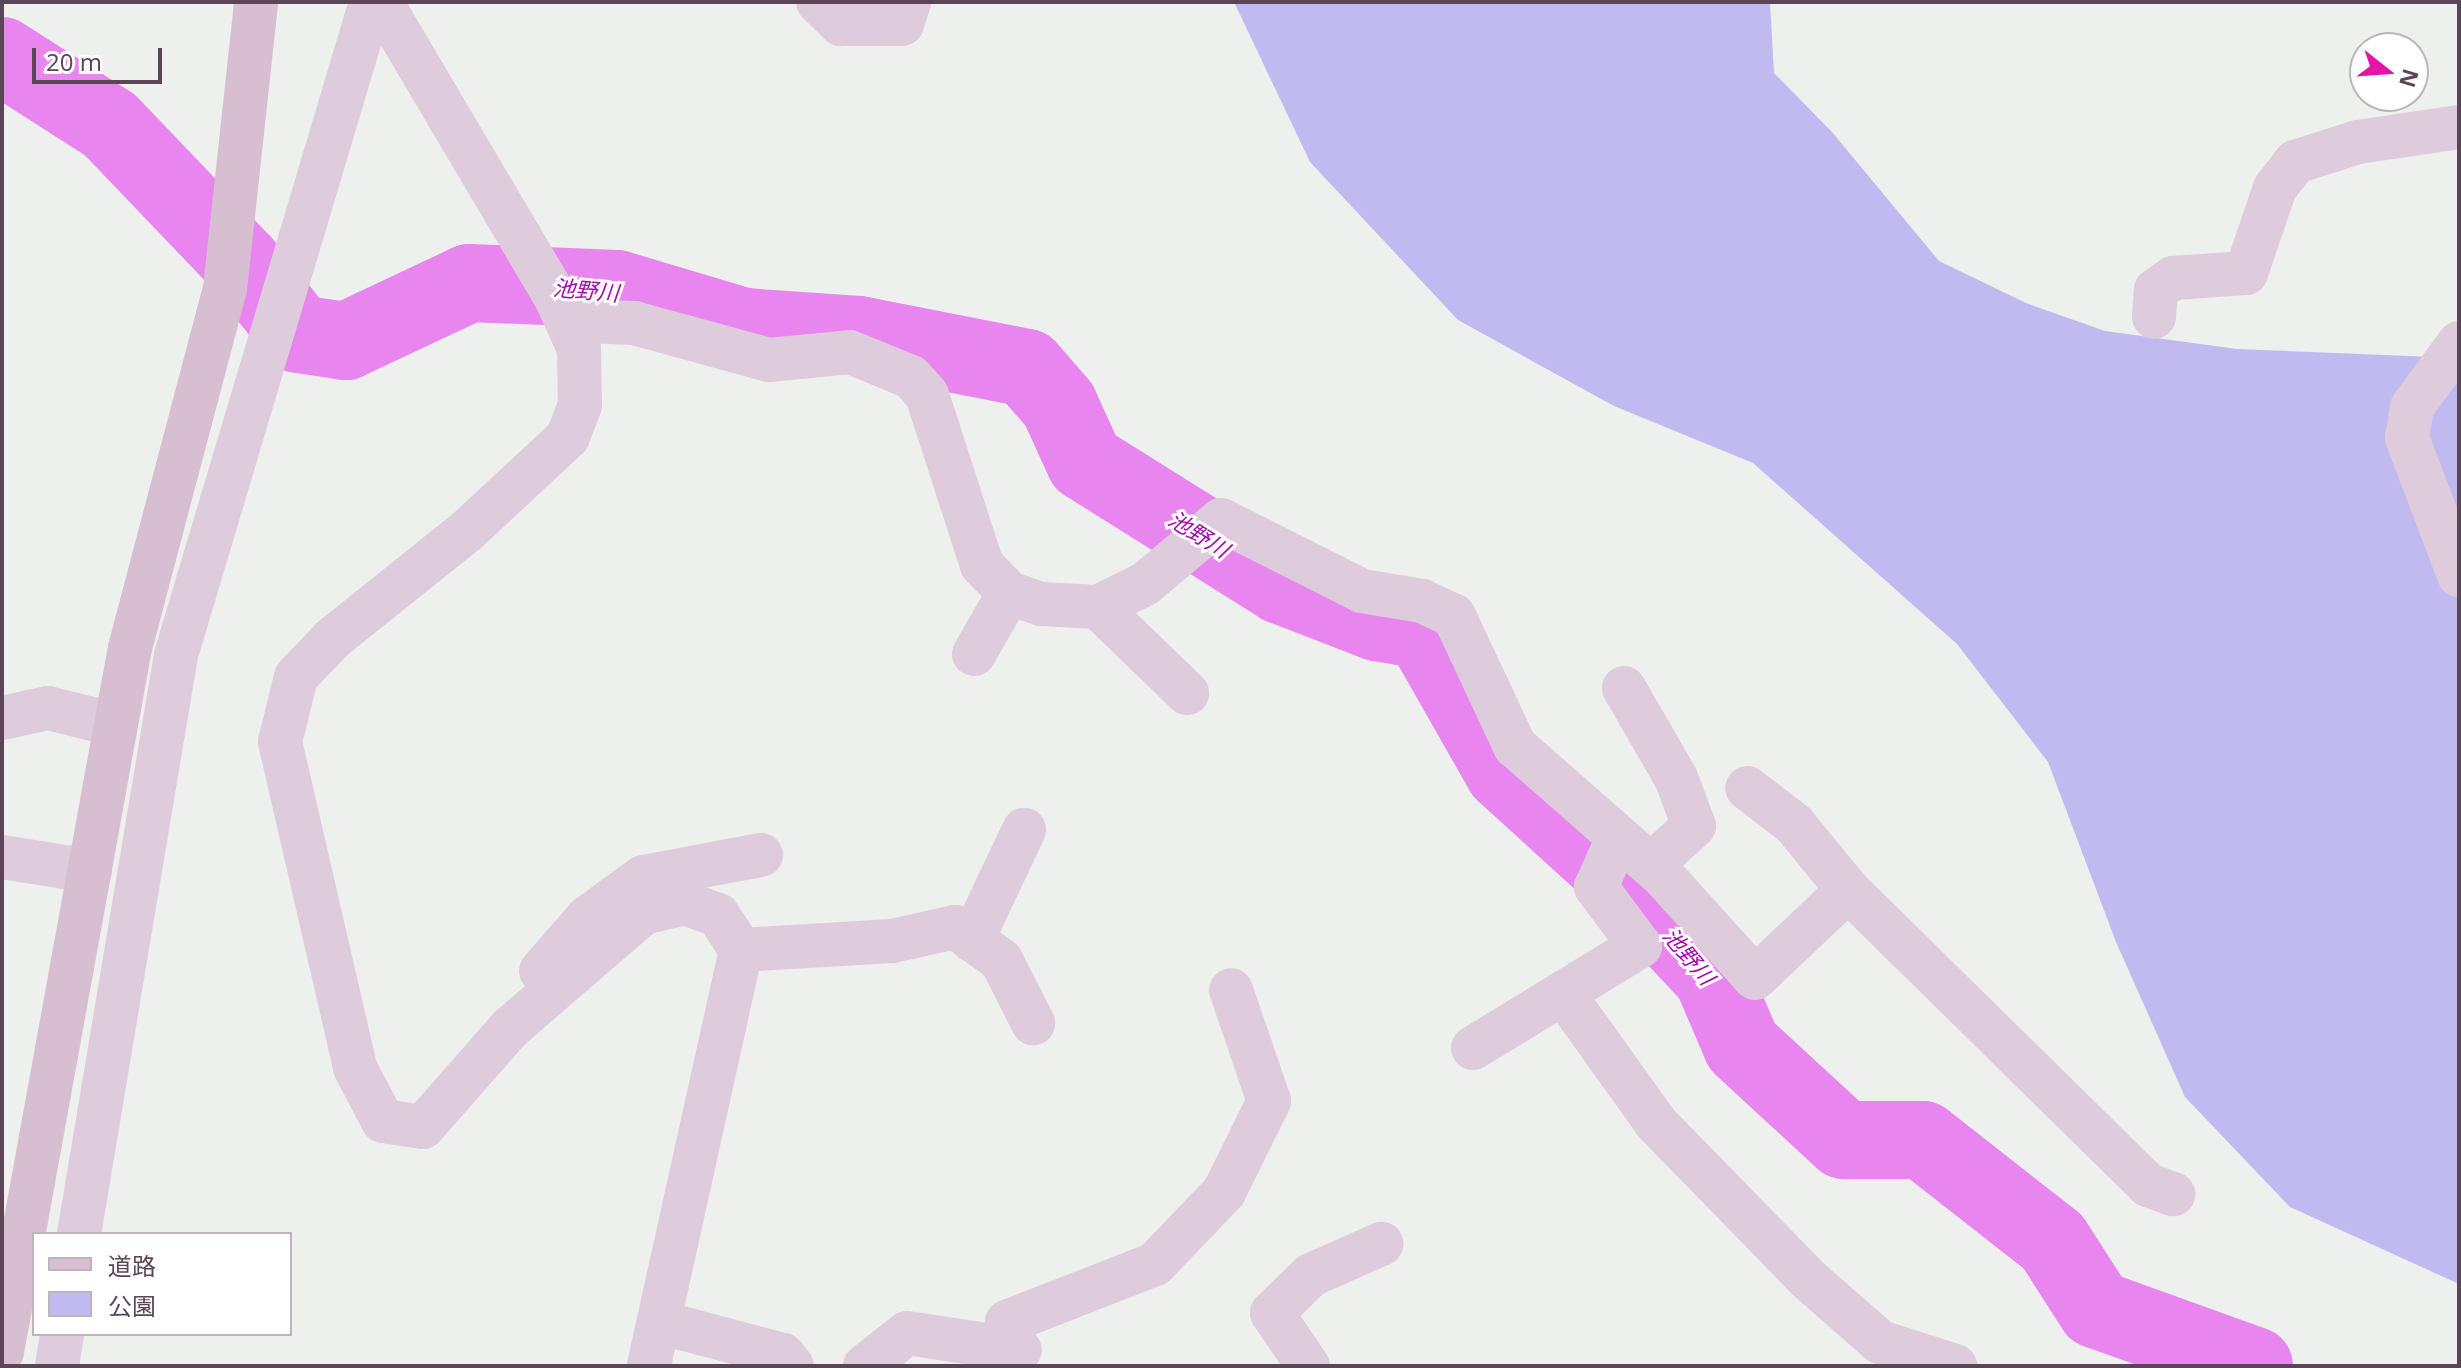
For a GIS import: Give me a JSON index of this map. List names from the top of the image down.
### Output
{
  "water": ["池野川"],
  "legend": ["道路", "公園"],
  "scale_bar": "20 m",
  "north": "right"
}
